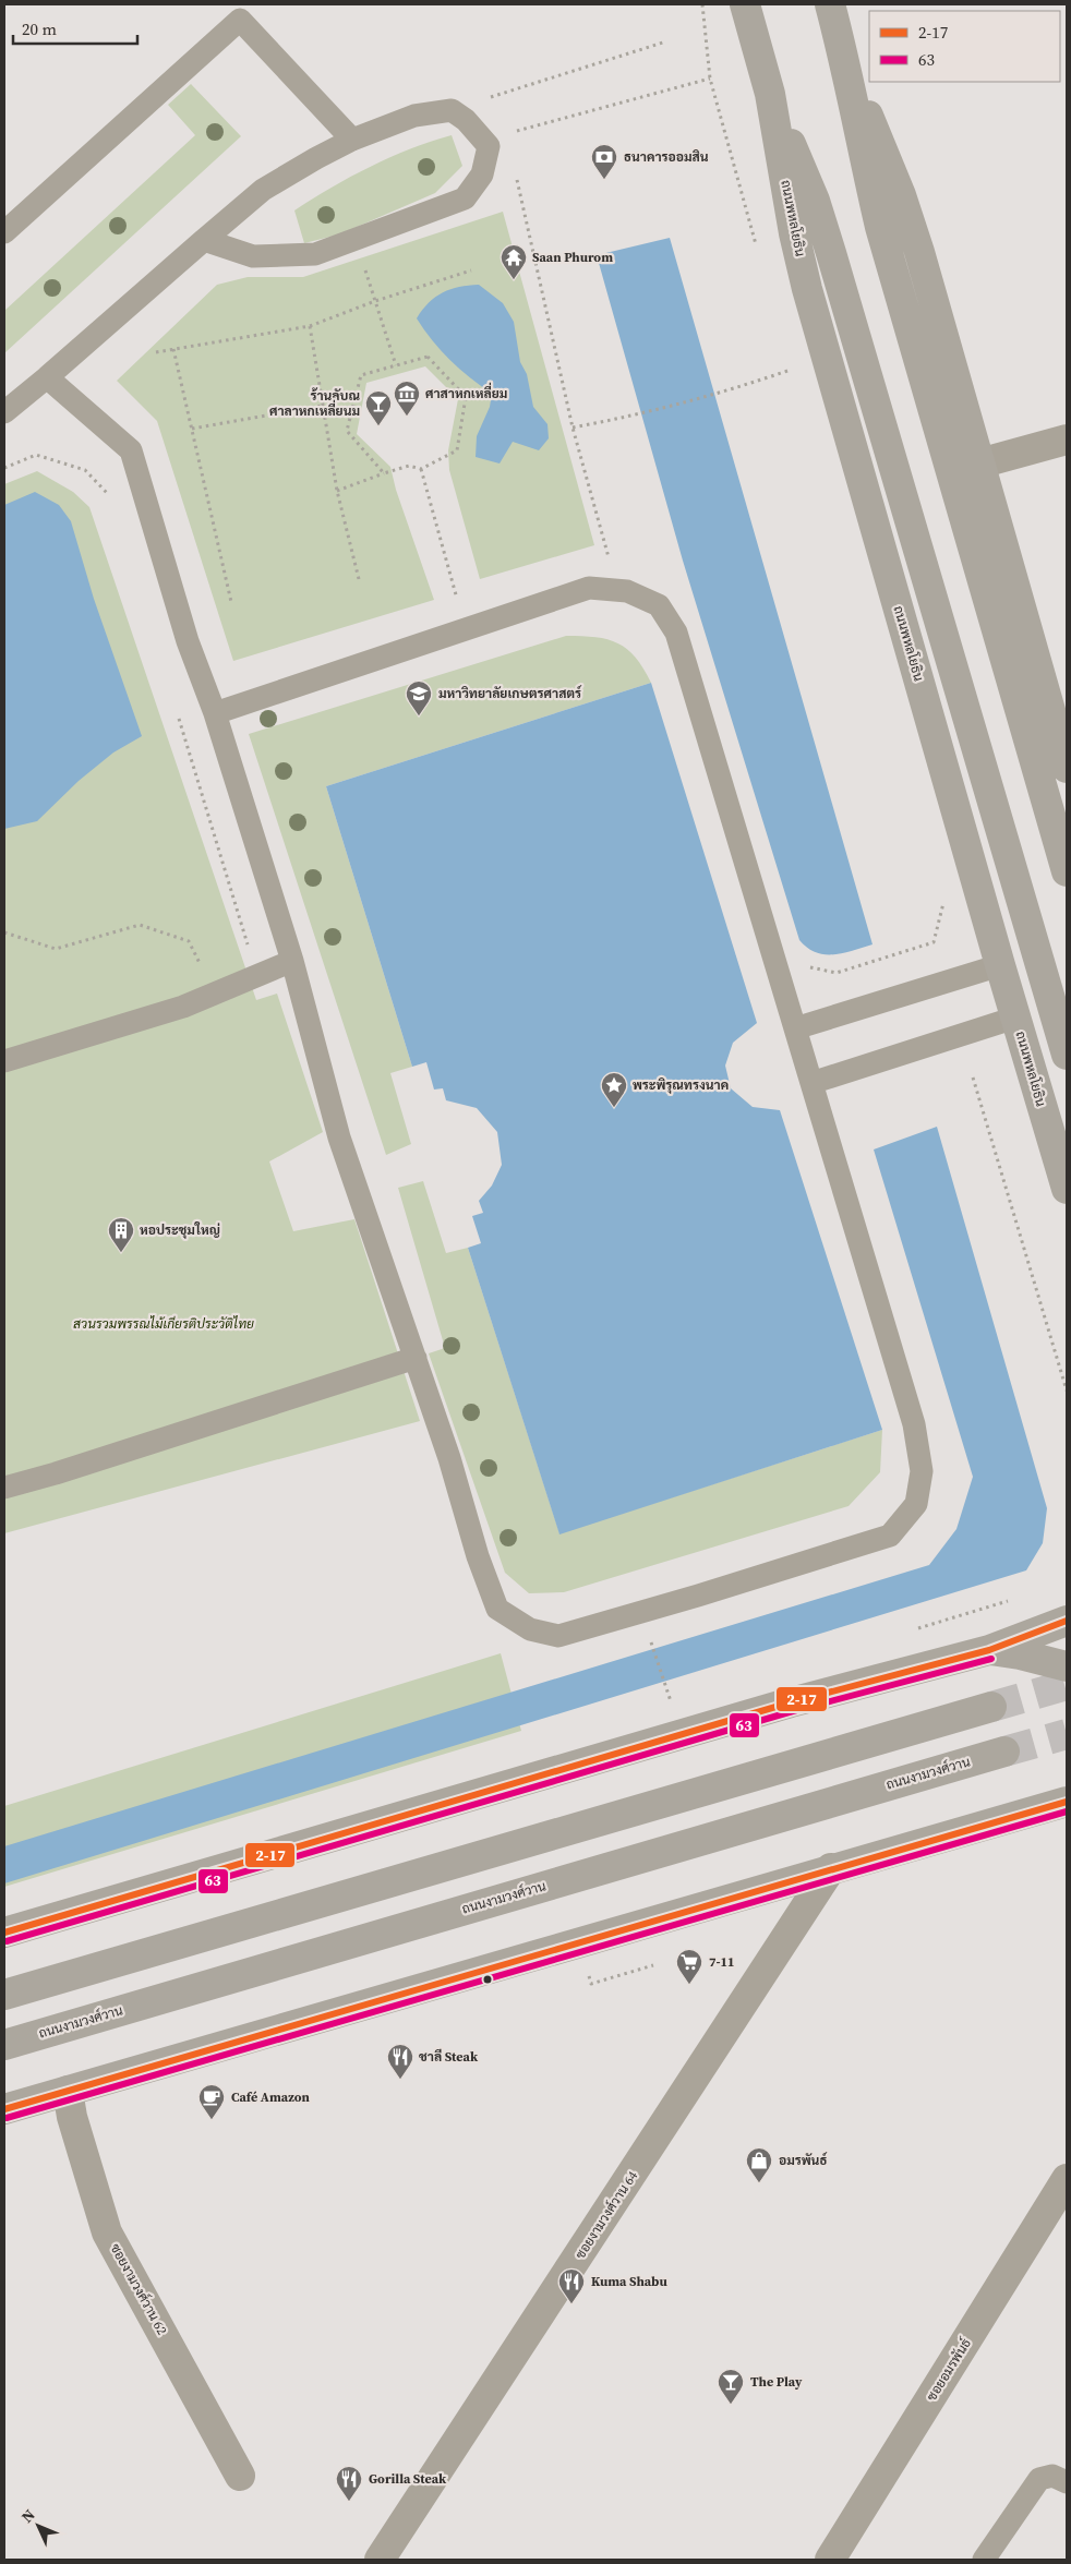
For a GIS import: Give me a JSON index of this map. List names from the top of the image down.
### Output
{
  "streets": {
    "main road": ["ถนนพหลโยธิน", "ถนนงามวงศ์วาน"],
    "street": ["ซอยงามวงศ์วาน 64", "ซอยงามวงศ์วาน 62", "ซอยอมรพันธ์"]
  },
  "parks": ["สวนรวมพรรณไม้เกียรติประวัติไทย"],
  "places": {
    "bank": ["ธนาคารออมสิน"],
    "temple": ["Saan Phurom"],
    "museum": ["ศาสาหกเหลี่ยม"],
    "bar": ["ร้านลับณ ศาลาหกเหลี่ยนม", "The Play"],
    "school or university": ["มหาวิทยาลัยเกษตรศาสตร์"],
    "place": ["พระพิรุณทรงนาค"],
    "building": ["หอประชุมใหญ่"],
    "supermarket": ["7-11"],
    "restaurant": ["ชาลี Steak", "Kuma Shabu", "Gorilla Steak"],
    "cafe": ["Café Amazon"],
    "shop": ["อมรพันธ์"]
  },
  "lines": ["transit line 2-17", "transit line 63"],
  "legend": ["2-17", "63"],
  "scale_bar": "20 m",
  "north": "top left"
}
